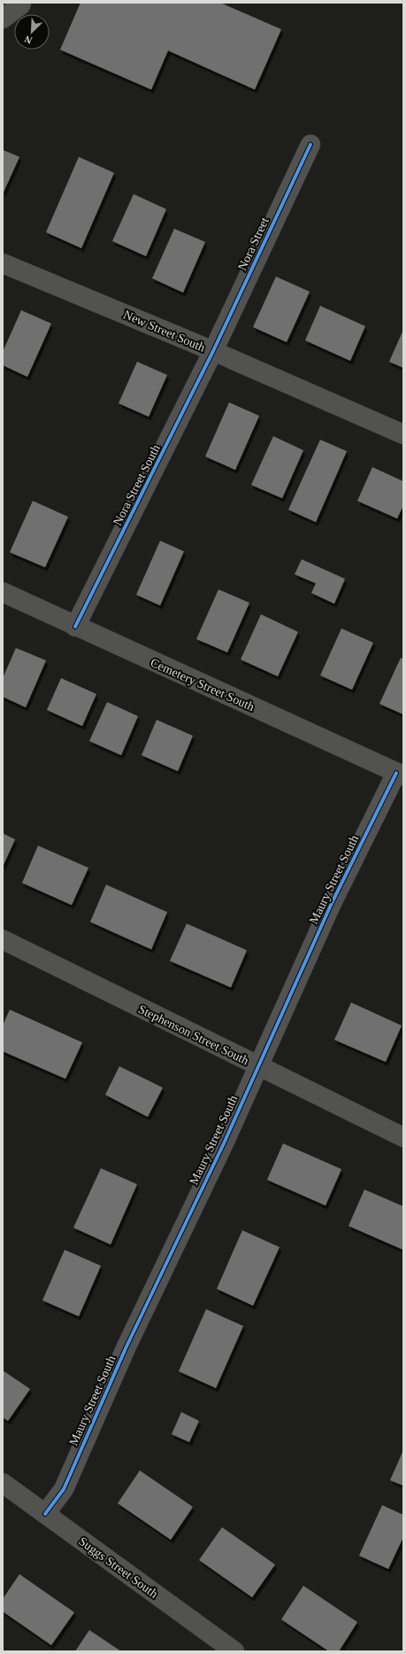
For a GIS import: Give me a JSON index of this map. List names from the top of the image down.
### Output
{
  "streets": {
    "street": [
      "Nora Street",
      "New Street South",
      "Nora Street South",
      "Cemetery Street South",
      "Maury Street South",
      "Stephenson Street South",
      "Suggs Street South"
    ]
  },
  "crossings": [
    ["Nora Street", "New Street South"],
    ["Nora Street", "Nora Street South"],
    ["New Street South", "Nora Street South"],
    ["Nora Street South", "Cemetery Street South"],
    ["Cemetery Street South", "Maury Street South"],
    ["Maury Street South", "Stephenson Street South"],
    ["Maury Street South", "Suggs Street South"]
  ],
  "north": "bottom left"
}
